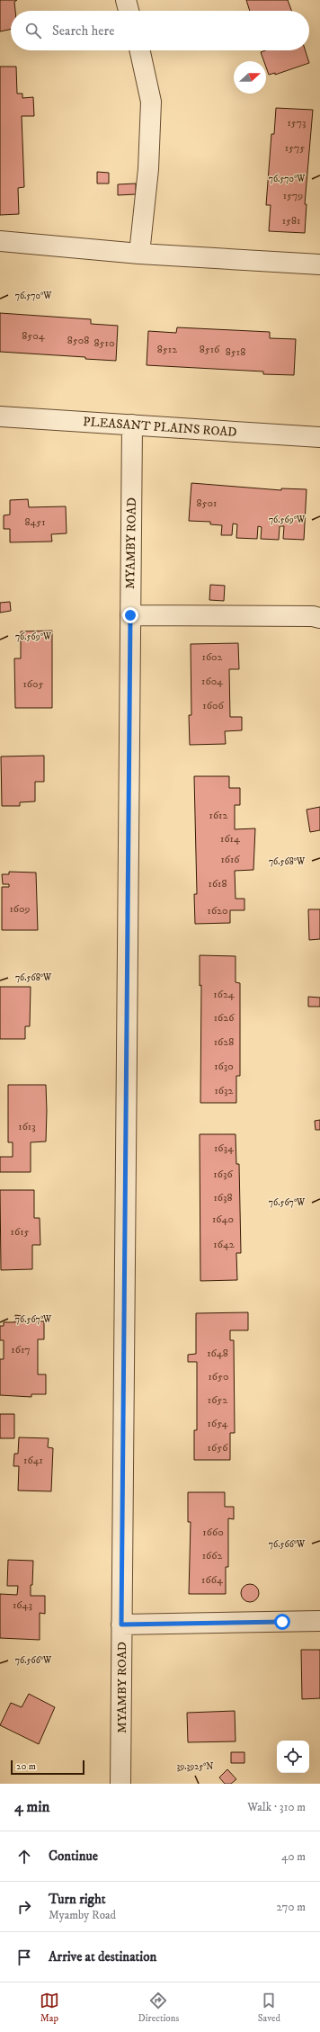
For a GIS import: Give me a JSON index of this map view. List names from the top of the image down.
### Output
{
  "streets": {
    "street": ["PLEASANT PLAINS ROAD", "MYAMBY ROAD"]
  },
  "crossings": [
    ["PLEASANT PLAINS ROAD", "MYAMBY ROAD"]
  ],
  "house_numbers": [
    "1573",
    "1575",
    "1579",
    "1581",
    "8504",
    "8508",
    "8510",
    "8512",
    "8516",
    "8518",
    "8501",
    "8451",
    "1602",
    "1604",
    "1605",
    "1606",
    "1612",
    "1614",
    "1616",
    "1618",
    "1609",
    "1620",
    "1624",
    "1626",
    "1628",
    "1630",
    "1632",
    "1613",
    "1634",
    "1636",
    "1638",
    "1640",
    "1615",
    "1642",
    "1617",
    "1648",
    "1650",
    "1652",
    "1654",
    "1656",
    "1641",
    "1660",
    "1662",
    "1664",
    "1643"
  ],
  "scale_bar": "20 m",
  "north": "right",
  "page": {
    "search": "Search here",
    "scale": "20 m",
    "heading": ["4 min", "Walk · 310 m"],
    "list": [
      ["Continue", "40 m"],
      ["Turn right", "Myamby Road", "270 m"],
      "Arrive at destination"
    ],
    "nav": ["Map", "Directions", "Saved"]
  },
  "coordinates": [
    "76.570°W",
    "76.569°W",
    "76.568°W",
    "76.567°W",
    "76.566°W",
    "39.3925°N"
  ]
}
